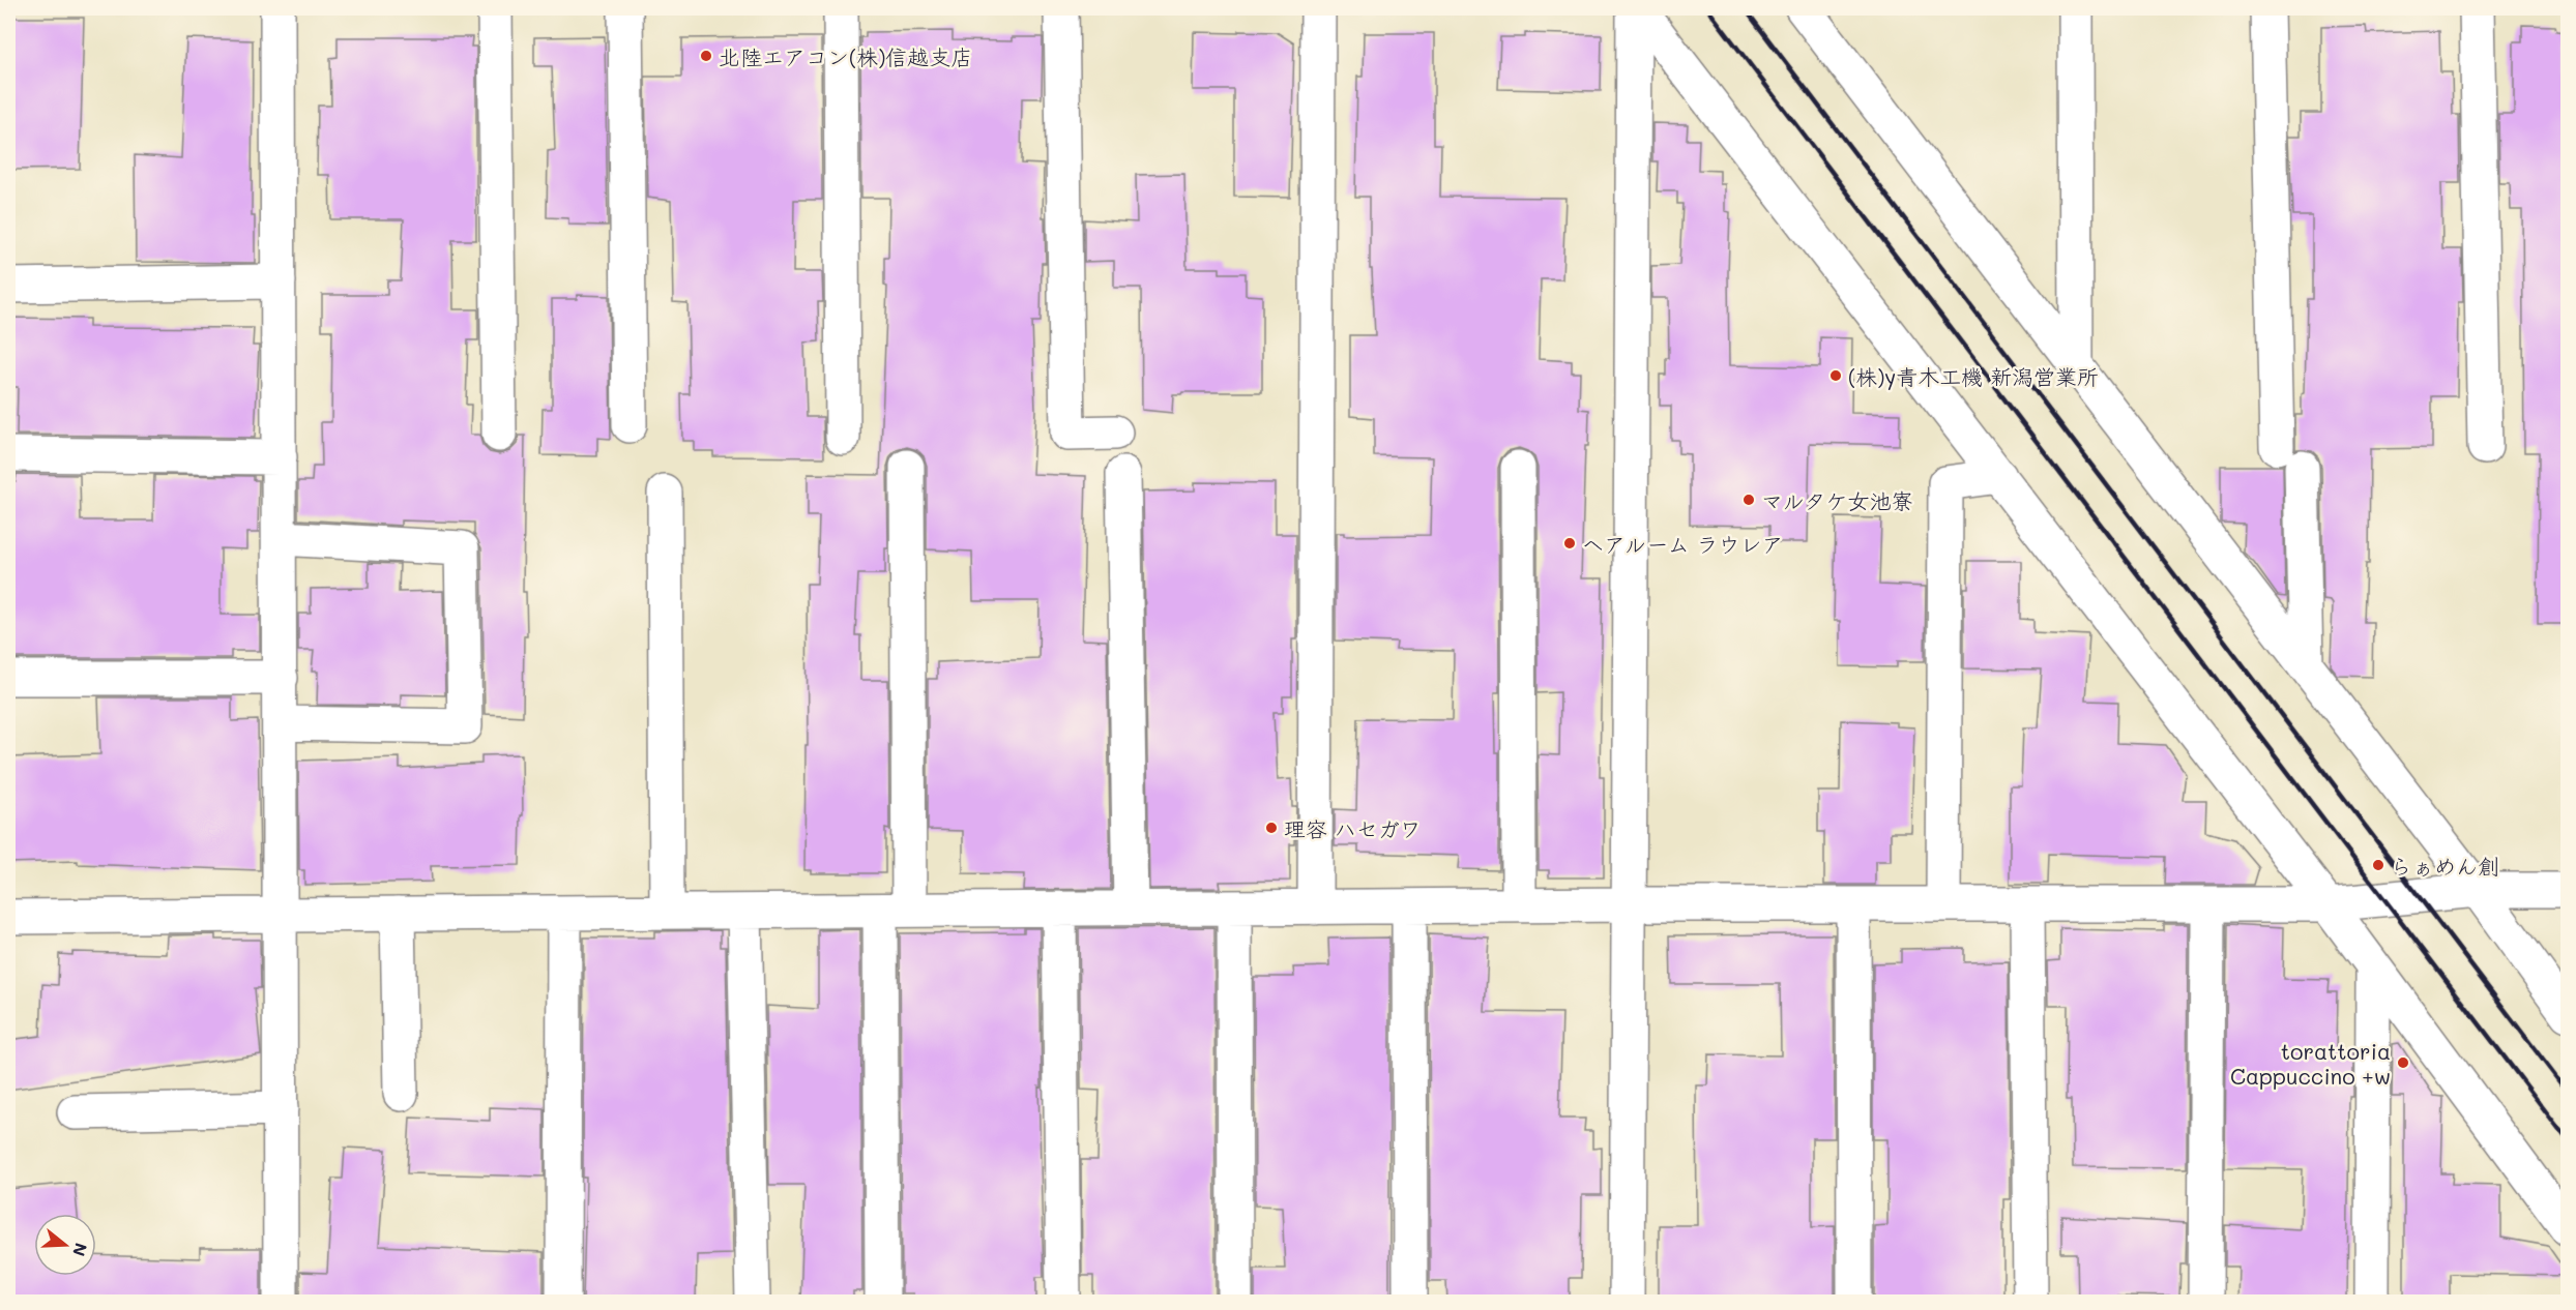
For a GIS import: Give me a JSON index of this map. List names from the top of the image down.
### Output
{
  "places": [
    "北陸エアコン(株)信越支店",
    "(株)y青木工機 新潟営業所",
    "マルタケ女池寮",
    "ヘアルーム ラウレア",
    "理容 ハセガワ",
    "らぁめん創",
    "torattoria Cappuccino +w"
  ],
  "north": "right"
}
